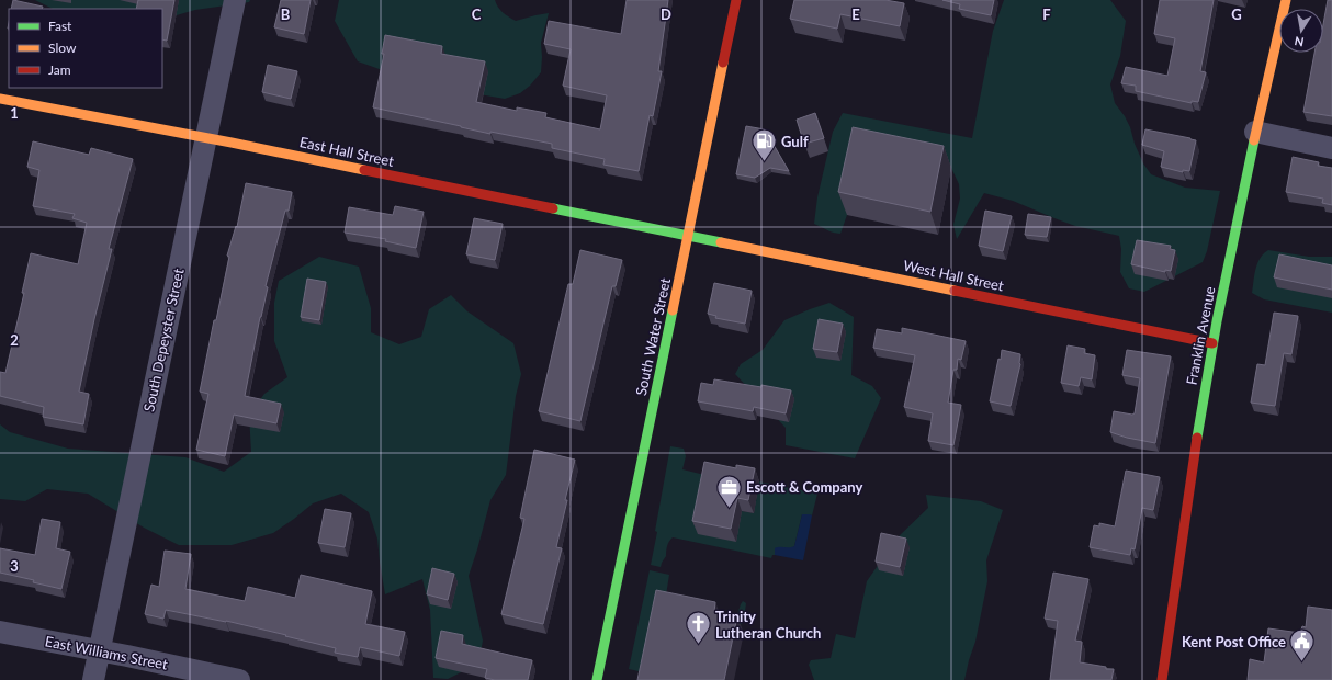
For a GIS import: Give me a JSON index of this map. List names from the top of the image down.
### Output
{
  "streets": {
    "street": [
      "East Hall Street",
      "West Hall Street",
      "Franklin Avenue",
      "South Water Street",
      "South Depeyster Street",
      "East Williams Street"
    ]
  },
  "crossings": [
    ["East Hall Street", "West Hall Street"],
    ["East Hall Street", "South Water Street"],
    ["East Hall Street", "South Depeyster Street"],
    ["West Hall Street", "Franklin Avenue"],
    ["West Hall Street", "South Water Street"],
    ["South Depeyster Street", "East Williams Street"]
  ],
  "places": {
    "fuel station": ["Gulf"],
    "office": ["Escott & Company"],
    "church": ["Trinity Lutheran Church"],
    "public building": ["Kent Post Office"]
  },
  "legend": ["Fast", "Slow", "Jam"],
  "north": "bottom",
  "grid": {
    "columns": [
      "B",
      "C",
      "D",
      "E",
      "F",
      "G"
    ],
    "rows": ["1", "2", "3"]
  }
}
